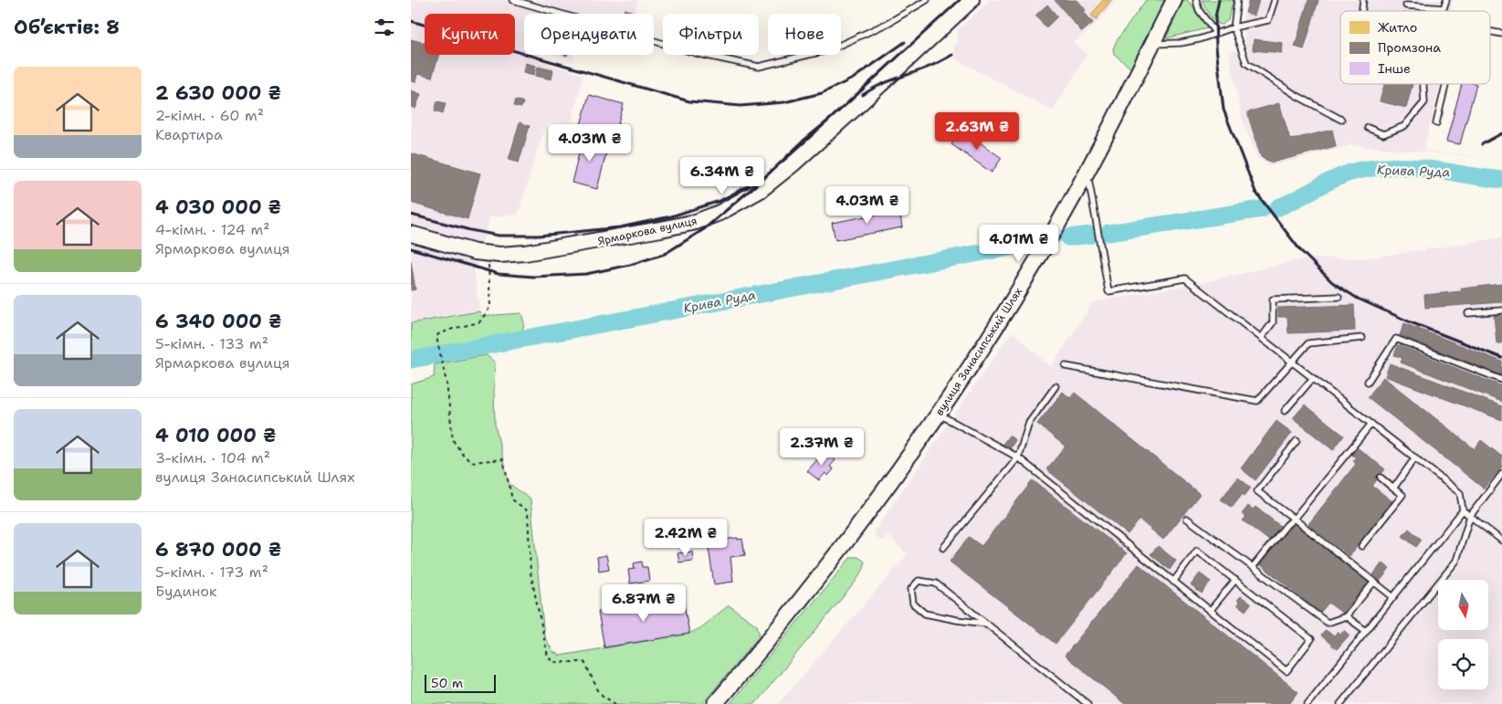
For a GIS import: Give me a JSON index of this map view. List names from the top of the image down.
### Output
{
  "streets": {
    "main road": ["Ярмаркова вулиця", "вулиця Занасипський Шлях"]
  },
  "water": ["Крива Руда"],
  "legend": ["Житло", "Промзона", "Інше"],
  "scale_bar": "50 m",
  "north": "bottom",
  "page": {
    "heading": "Об’єктів: 8",
    "chip": [
      "Купити",
      "Орендувати",
      "Фільтри",
      "Нове"
    ],
    "list": [
      {
        "name": "2 630 000 ₴",
        "note": "2-кімн. · 60 m² · Квартира"
      },
      {
        "name": "4 030 000 ₴",
        "note": "4-кімн. · 124 m² · Ярмаркова вулиця"
      },
      {
        "name": "6 340 000 ₴",
        "note": "5-кімн. · 133 m² · Ярмаркова вулиця"
      },
      {
        "name": "4 010 000 ₴",
        "note": "3-кімн. · 104 m² · вулиця Занасипський Шлях"
      },
      {
        "name": "6 870 000 ₴",
        "note": "5-кімн. · 173 m² · Будинок"
      }
    ],
    "price": [
      "2.63M ₴",
      "4.03M ₴",
      "6.34M ₴",
      "4.03M ₴",
      "4.01M ₴",
      "2.37M ₴",
      "2.42M ₴",
      "6.87M ₴"
    ],
    "scale": "50 m"
  }
}
